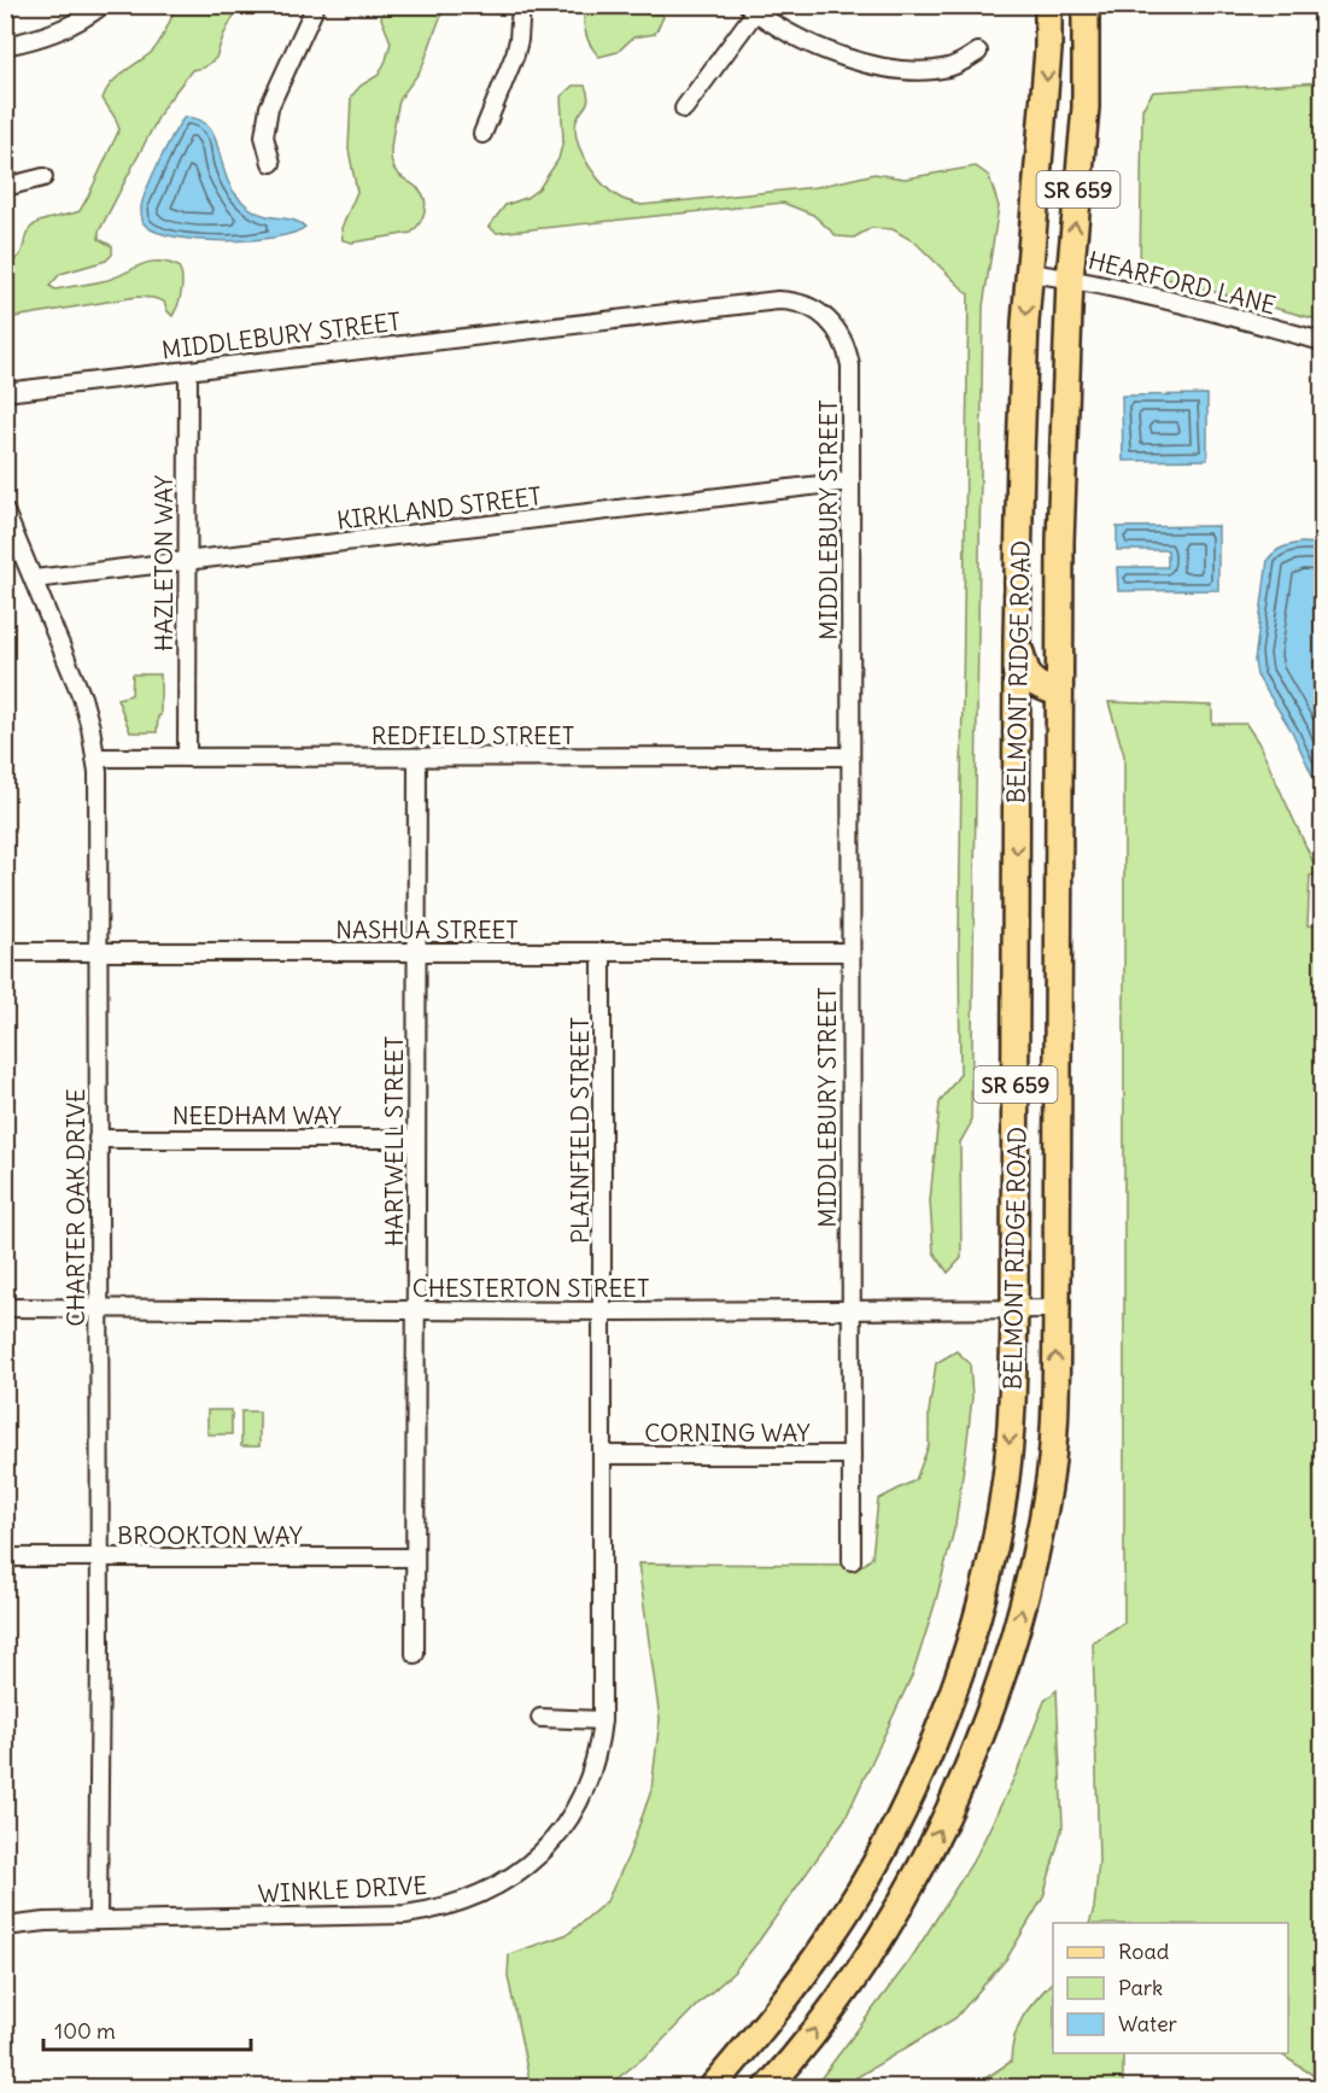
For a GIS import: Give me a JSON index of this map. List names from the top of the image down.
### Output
{
  "streets": {
    "main road": ["SR 659", "BELMONT RIDGE ROAD"],
    "street": [
      "HEARFORD LANE",
      "MIDDLEBURY STREET",
      "KIRKLAND STREET",
      "HAZLETON WAY",
      "REDFIELD STREET",
      "NASHUA STREET",
      "NEEDHAM WAY",
      "PLAINFIELD STREET",
      "HARTWELL STREET",
      "CHARTER OAK DRIVE",
      "CHESTERTON STREET",
      "CORNING WAY",
      "BROOKTON WAY",
      "WINKLE DRIVE"
    ]
  },
  "crossings": [
    ["HEARFORD LANE", "BELMONT RIDGE ROAD"],
    ["MIDDLEBURY STREET", "KIRKLAND STREET"],
    ["MIDDLEBURY STREET", "HAZLETON WAY"],
    ["MIDDLEBURY STREET", "REDFIELD STREET"],
    ["MIDDLEBURY STREET", "NASHUA STREET"],
    ["MIDDLEBURY STREET", "CHESTERTON STREET"],
    ["MIDDLEBURY STREET", "CORNING WAY"],
    ["KIRKLAND STREET", "HAZLETON WAY"],
    ["KIRKLAND STREET", "CHARTER OAK DRIVE"],
    ["HAZLETON WAY", "REDFIELD STREET"],
    ["BELMONT RIDGE ROAD", "CHESTERTON STREET"],
    ["REDFIELD STREET", "HARTWELL STREET"],
    ["REDFIELD STREET", "CHARTER OAK DRIVE"],
    ["NASHUA STREET", "PLAINFIELD STREET"],
    ["NASHUA STREET", "HARTWELL STREET"],
    ["NASHUA STREET", "CHARTER OAK DRIVE"],
    ["NEEDHAM WAY", "HARTWELL STREET"],
    ["NEEDHAM WAY", "CHARTER OAK DRIVE"],
    ["PLAINFIELD STREET", "CHESTERTON STREET"],
    ["PLAINFIELD STREET", "CORNING WAY"],
    ["PLAINFIELD STREET", "WINKLE DRIVE"],
    ["HARTWELL STREET", "CHESTERTON STREET"],
    ["HARTWELL STREET", "BROOKTON WAY"],
    ["CHARTER OAK DRIVE", "CHESTERTON STREET"],
    ["CHARTER OAK DRIVE", "BROOKTON WAY"],
    ["CHARTER OAK DRIVE", "WINKLE DRIVE"]
  ],
  "legend": ["Road", "Park", "Water"],
  "scale_bar": "100 m"
}
